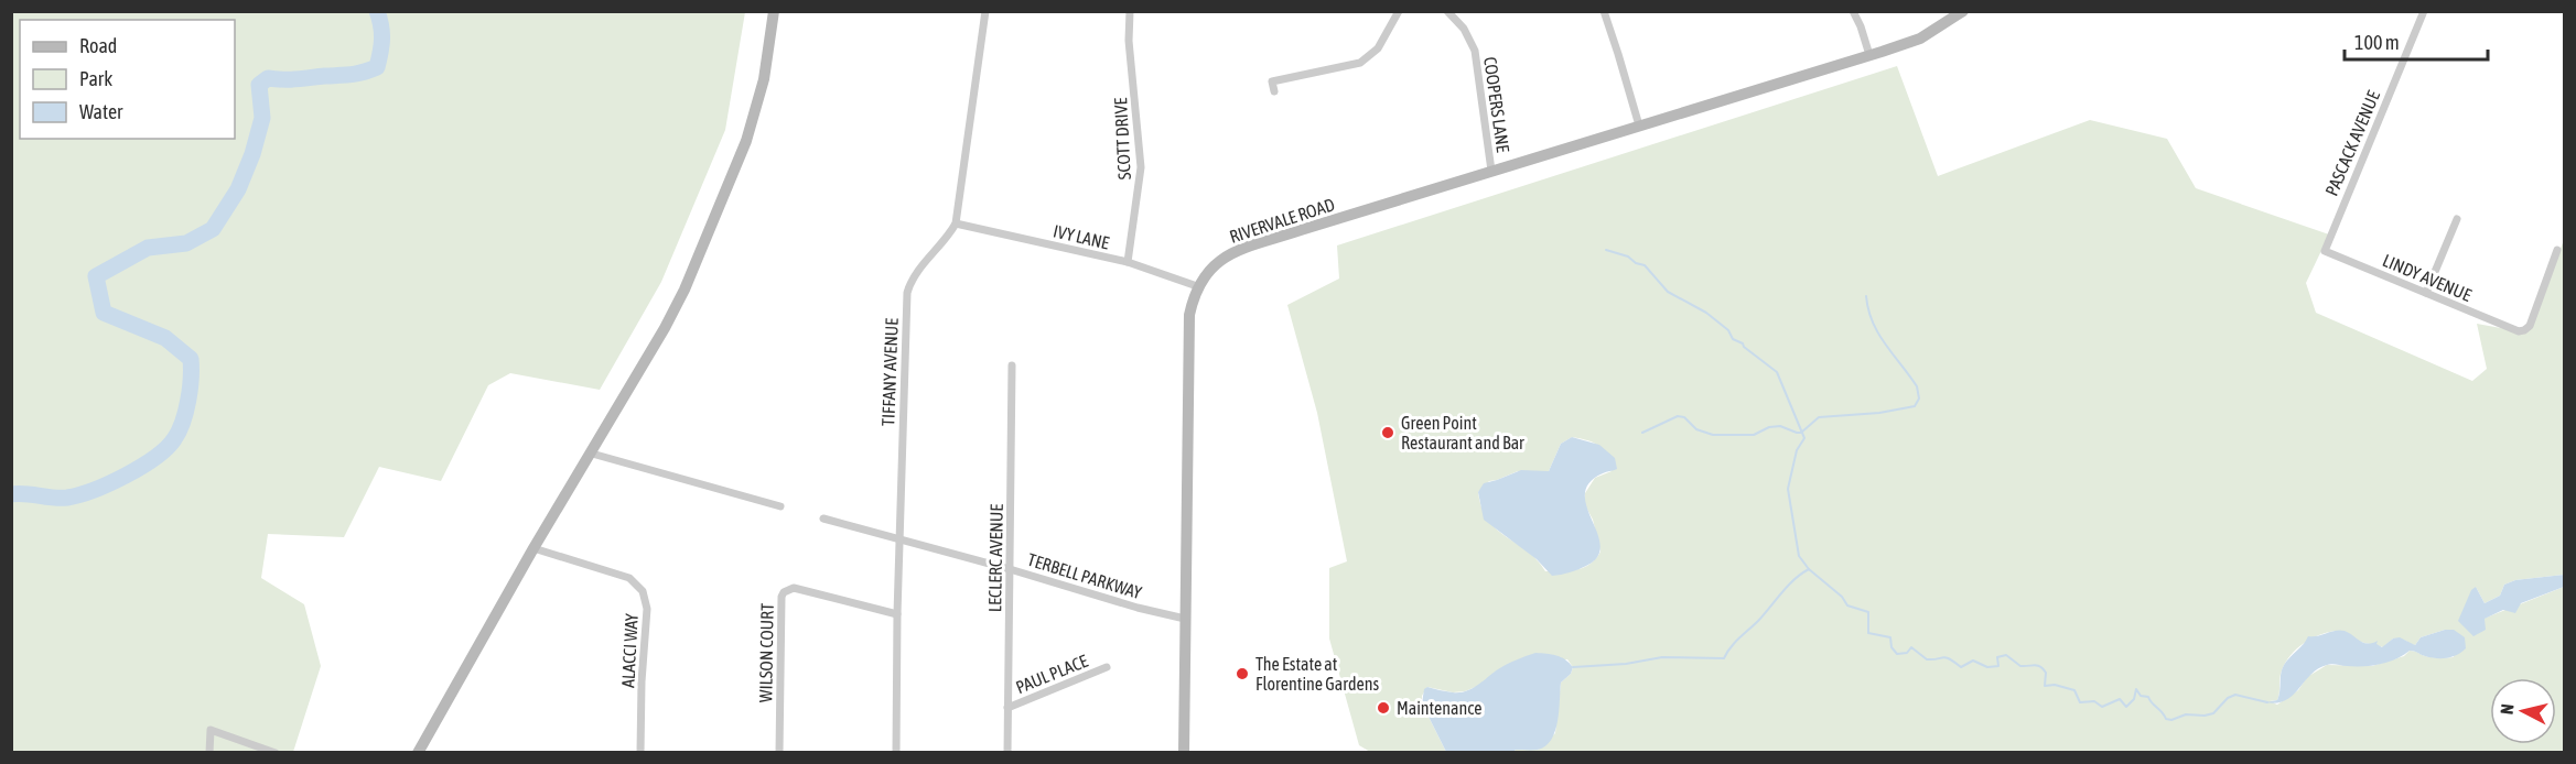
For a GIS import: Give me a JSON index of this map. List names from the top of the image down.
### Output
{
  "streets": {
    "street": [
      "COOPERS LANE",
      "SCOTT DRIVE",
      "PASCACK AVENUE",
      "RIVERVALE ROAD",
      "IVY LANE",
      "LINDY AVENUE",
      "TIFFANY AVENUE",
      "LECLERC AVENUE",
      "TERBELL PARKWAY",
      "ALACCI WAY",
      "WILSON COURT",
      "PAUL PLACE"
    ]
  },
  "crossings": [
    ["COOPERS LANE", "RIVERVALE ROAD"],
    ["SCOTT DRIVE", "IVY LANE"],
    ["PASCACK AVENUE", "LINDY AVENUE"],
    ["RIVERVALE ROAD", "IVY LANE"],
    ["IVY LANE", "TIFFANY AVENUE"],
    ["TIFFANY AVENUE", "TERBELL PARKWAY"],
    ["TIFFANY AVENUE", "WILSON COURT"],
    ["LECLERC AVENUE", "TERBELL PARKWAY"],
    ["LECLERC AVENUE", "PAUL PLACE"]
  ],
  "places": ["Green Point Restaurant and Bar", "The Estate at Florentine Gardens", "Maintenance"],
  "legend": ["Road", "Park", "Water"],
  "scale_bar": "100 m",
  "north": "left"
}
